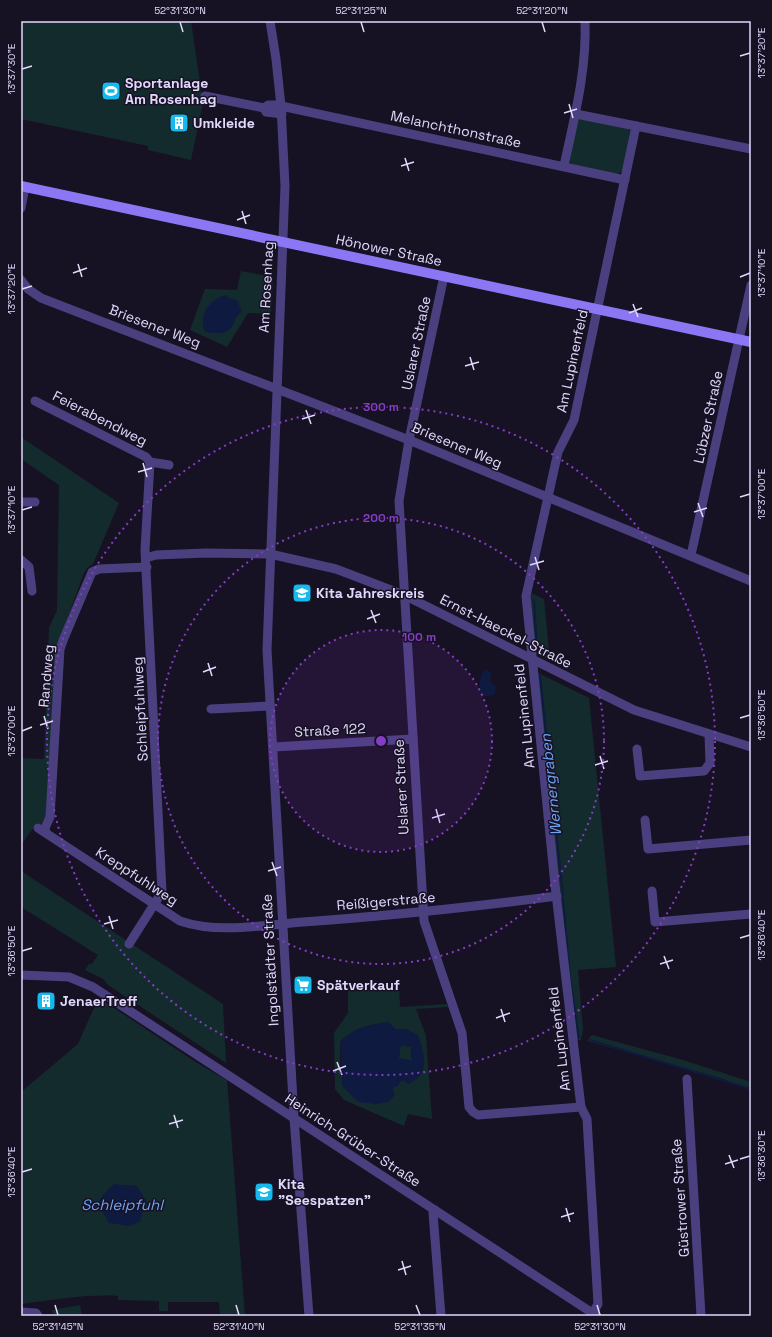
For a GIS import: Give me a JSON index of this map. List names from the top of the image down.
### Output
{
  "streets": {
    "main road": ["Hönower Straße"],
    "street": [
      "Melanchthonstraße",
      "Am Rosenhag",
      "Briesener Weg",
      "Uslarer Straße",
      "Am Lupinenfeld",
      "Lübzer Straße",
      "Feierabendweg",
      "Ernst-Haeckel-Straße",
      "Randweg",
      "Schleipfuhlweg",
      "Straße 122",
      "Kreppfuhlweg",
      "Reißigerstraße",
      "Ingolstädter Straße",
      "Heinrich-Grüber-Straße",
      "Güstrower Straße"
    ]
  },
  "crossings": [
    ["Melanchthonstraße", "Am Rosenhag"],
    ["Melanchthonstraße", "Am Lupinenfeld"],
    ["Hönower Straße", "Am Rosenhag"],
    ["Hönower Straße", "Uslarer Straße"],
    ["Hönower Straße", "Am Lupinenfeld"],
    ["Hönower Straße", "Lübzer Straße"],
    ["Am Rosenhag", "Briesener Weg"],
    ["Am Rosenhag", "Ernst-Haeckel-Straße"],
    ["Am Rosenhag", "Ingolstädter Straße"],
    ["Briesener Weg", "Uslarer Straße"],
    ["Briesener Weg", "Am Lupinenfeld"],
    ["Briesener Weg", "Lübzer Straße"],
    ["Uslarer Straße", "Am Lupinenfeld"],
    ["Uslarer Straße", "Ernst-Haeckel-Straße"],
    ["Uslarer Straße", "Straße 122"],
    ["Uslarer Straße", "Reißigerstraße"],
    ["Am Lupinenfeld", "Ernst-Haeckel-Straße"],
    ["Am Lupinenfeld", "Reißigerstraße"],
    ["Am Lupinenfeld", "Heinrich-Grüber-Straße"],
    ["Feierabendweg", "Schleipfuhlweg"],
    ["Ernst-Haeckel-Straße", "Randweg"],
    ["Ernst-Haeckel-Straße", "Schleipfuhlweg"],
    ["Ernst-Haeckel-Straße", "Ingolstädter Straße"],
    ["Randweg", "Schleipfuhlweg"],
    ["Randweg", "Kreppfuhlweg"],
    ["Schleipfuhlweg", "Kreppfuhlweg"],
    ["Straße 122", "Ingolstädter Straße"],
    ["Kreppfuhlweg", "Reißigerstraße"],
    ["Reißigerstraße", "Ingolstädter Straße"],
    ["Ingolstädter Straße", "Heinrich-Grüber-Straße"]
  ],
  "water": ["Wernergraben", "Schleipfuhl"],
  "places": {
    "sports": ["Sportanlage Am Rosenhag"],
    "building": ["Umkleide", "JenaerTreff"],
    "school or university": ["Kita Jahreskreis", "Kita \"Seespatzen\""],
    "supermarket": ["Spätverkauf"]
  },
  "coordinates": [
    "52°31'30\"N",
    "52°31'25\"N",
    "52°31'20\"N",
    "13°37'20\"E",
    "13°37'30\"E",
    "13°37'10\"E",
    "13°37'00\"E",
    "13°36'50\"E",
    "13°36'40\"E",
    "13°36'30\"E",
    "52°31'45\"N",
    "52°31'40\"N",
    "52°31'35\"N"
  ],
  "rings": ["300 m", "200 m", "100 m"]
}
